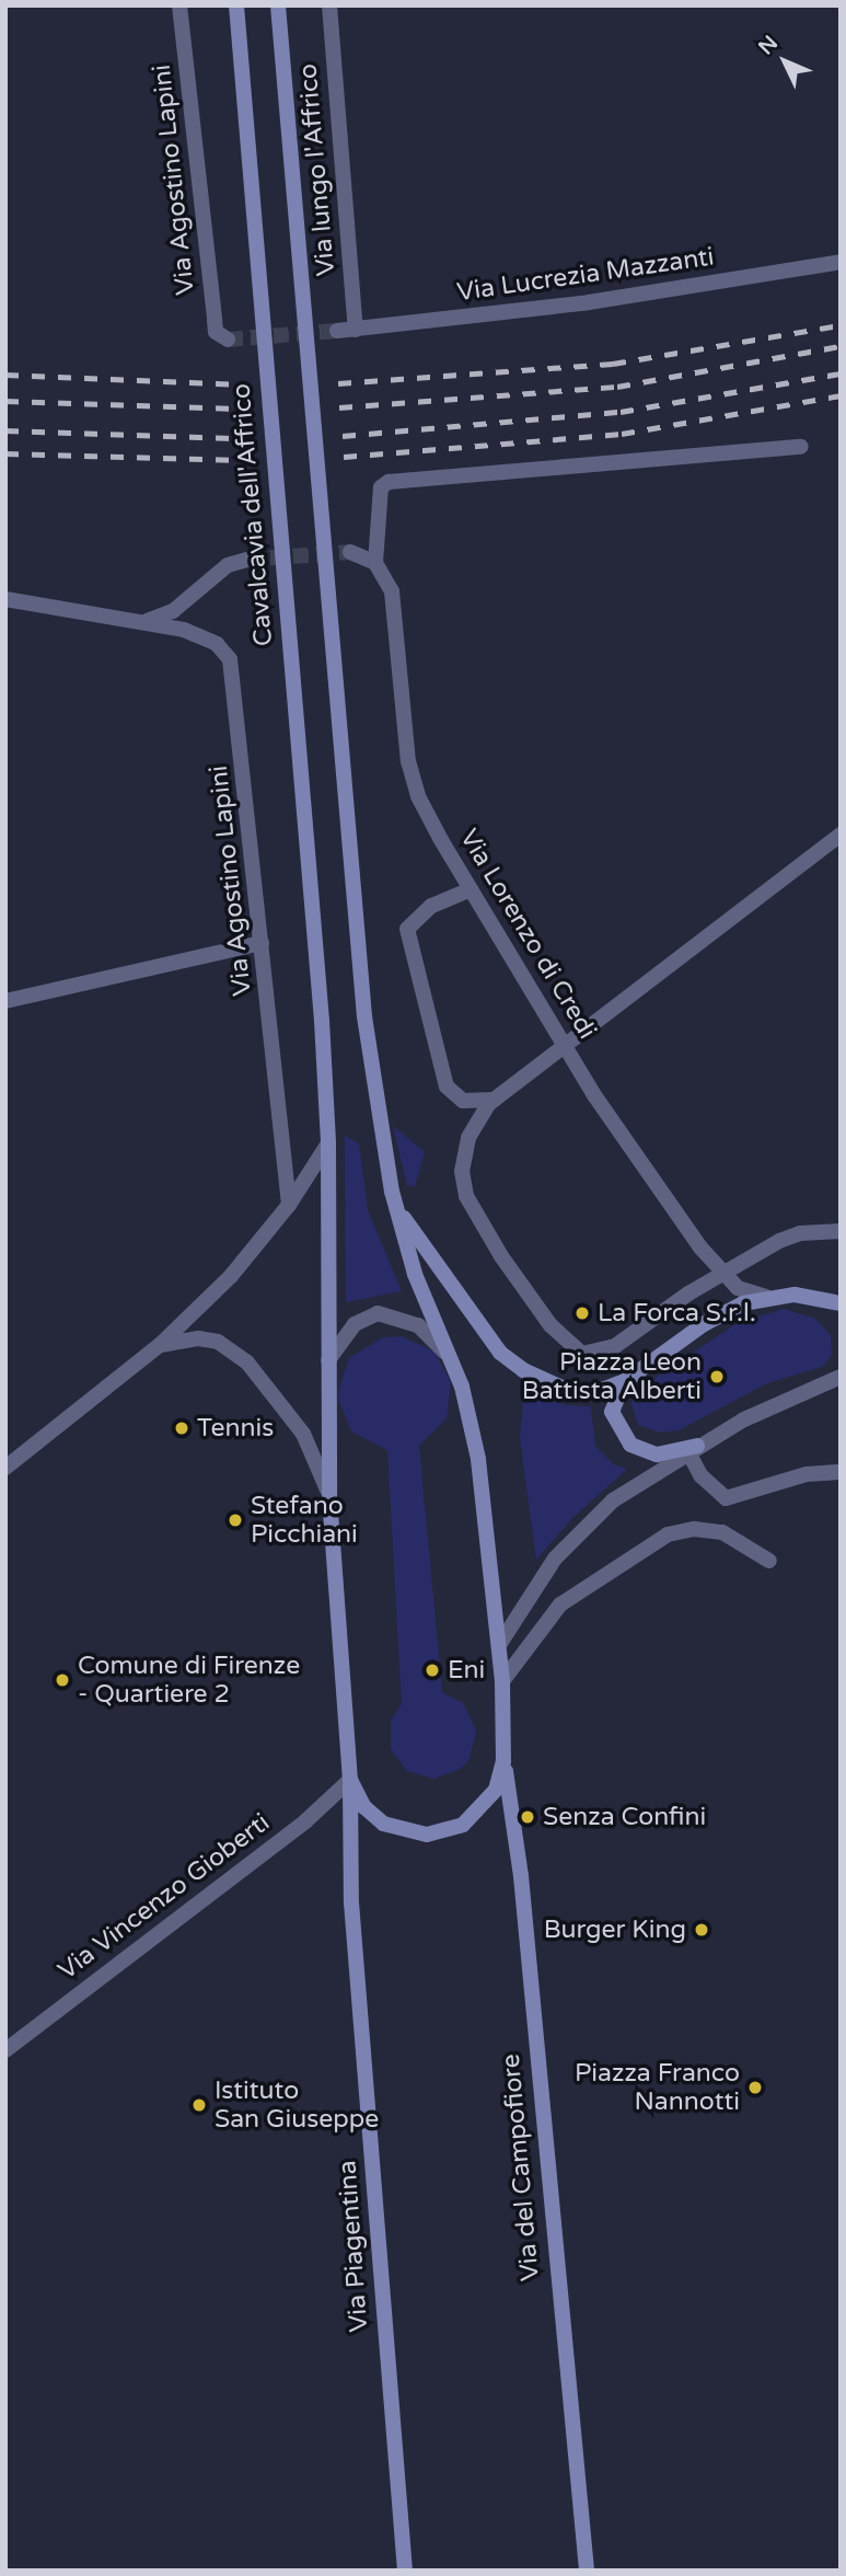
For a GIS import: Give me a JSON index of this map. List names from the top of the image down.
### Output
{
  "streets": {
    "street": [
      "Via lungo l'Affrico",
      "Via Agostino Lapini",
      "Via Lucrezia Mazzanti",
      "Cavalcavia dell'Affrico",
      "Via Lorenzo di Credi",
      "Via Vincenzo Gioberti",
      "Via del Campofiore",
      "Via Piagentina"
    ]
  },
  "crossings": [
    ["Via lungo l'Affrico", "Via Lucrezia Mazzanti"],
    ["Via Vincenzo Gioberti", "Via Piagentina"]
  ],
  "places": [
    "La Forca S.r.l.",
    "Piazza Leon Battista Alberti",
    "Tennis",
    "Stefano Picchiani",
    "Eni",
    "Comune di Firenze - Quartiere 2",
    "Senza Confini",
    "Burger King",
    "Piazza Franco Nannotti",
    "Istituto San Giuseppe"
  ],
  "north": "top left"
}
